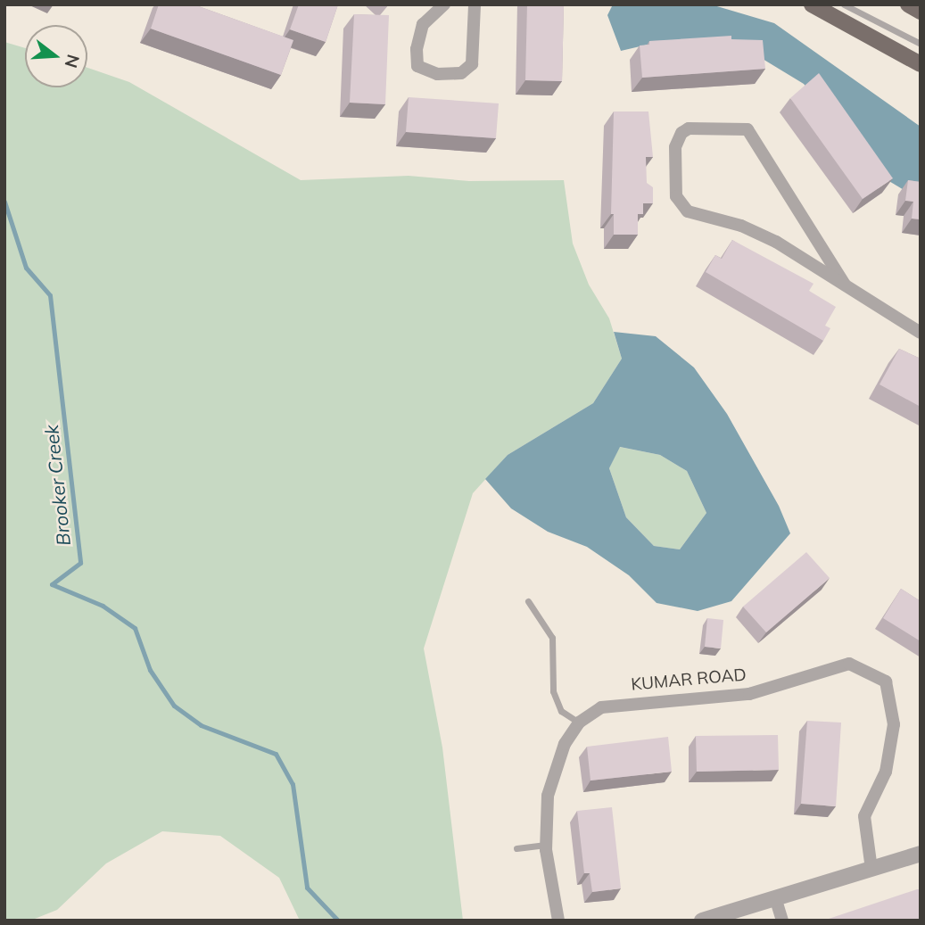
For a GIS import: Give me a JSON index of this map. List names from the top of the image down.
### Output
{
  "streets": {
    "street": ["KUMAR ROAD"]
  },
  "water": ["Brooker Creek"],
  "north": "right"
}
